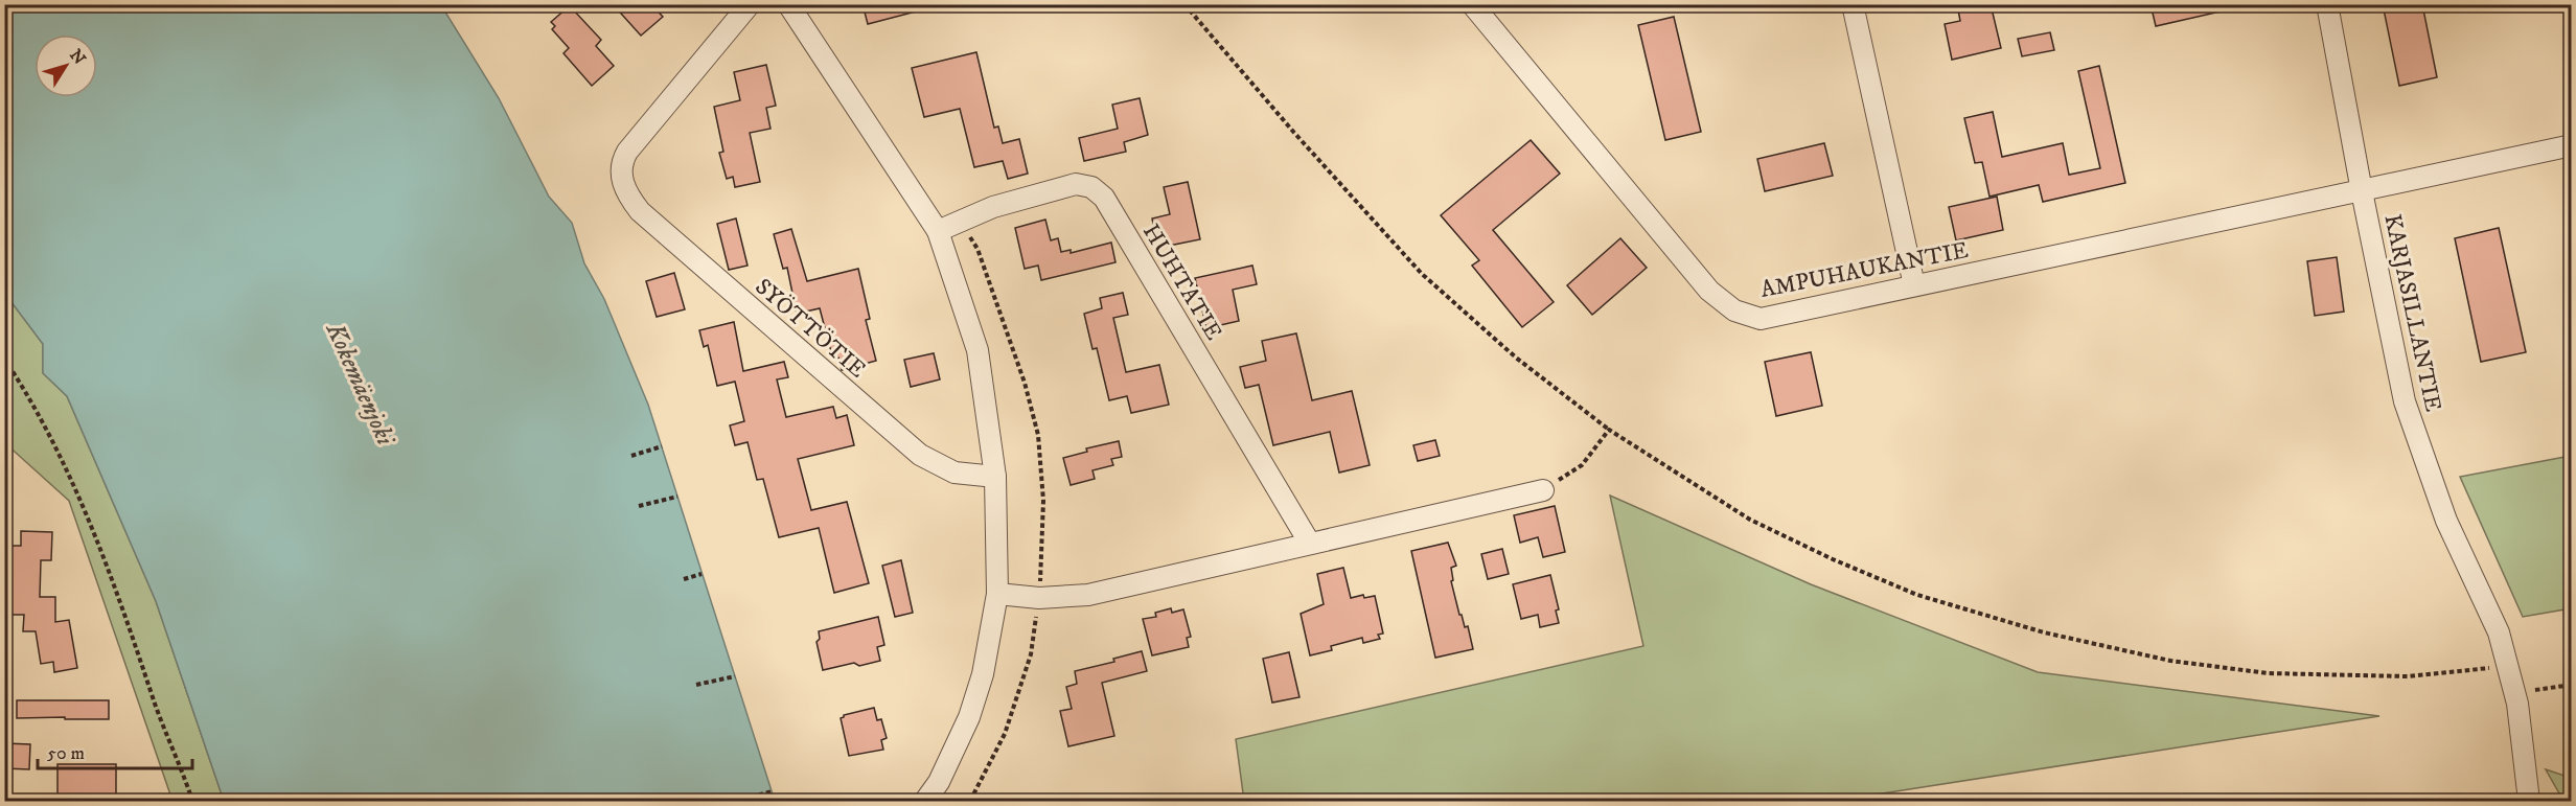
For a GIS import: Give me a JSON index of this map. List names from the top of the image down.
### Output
{
  "streets": {
    "street": [
      "AMPUHAUKANTIE",
      "HUHTATIE",
      "KARJASILLANTIE",
      "SYÖTTÖTIE"
    ]
  },
  "crossings": [
    ["AMPUHAUKANTIE", "KARJASILLANTIE"]
  ],
  "water": ["Kokemäenjoki"],
  "scale_bar": "50 m",
  "north": "top right"
}
